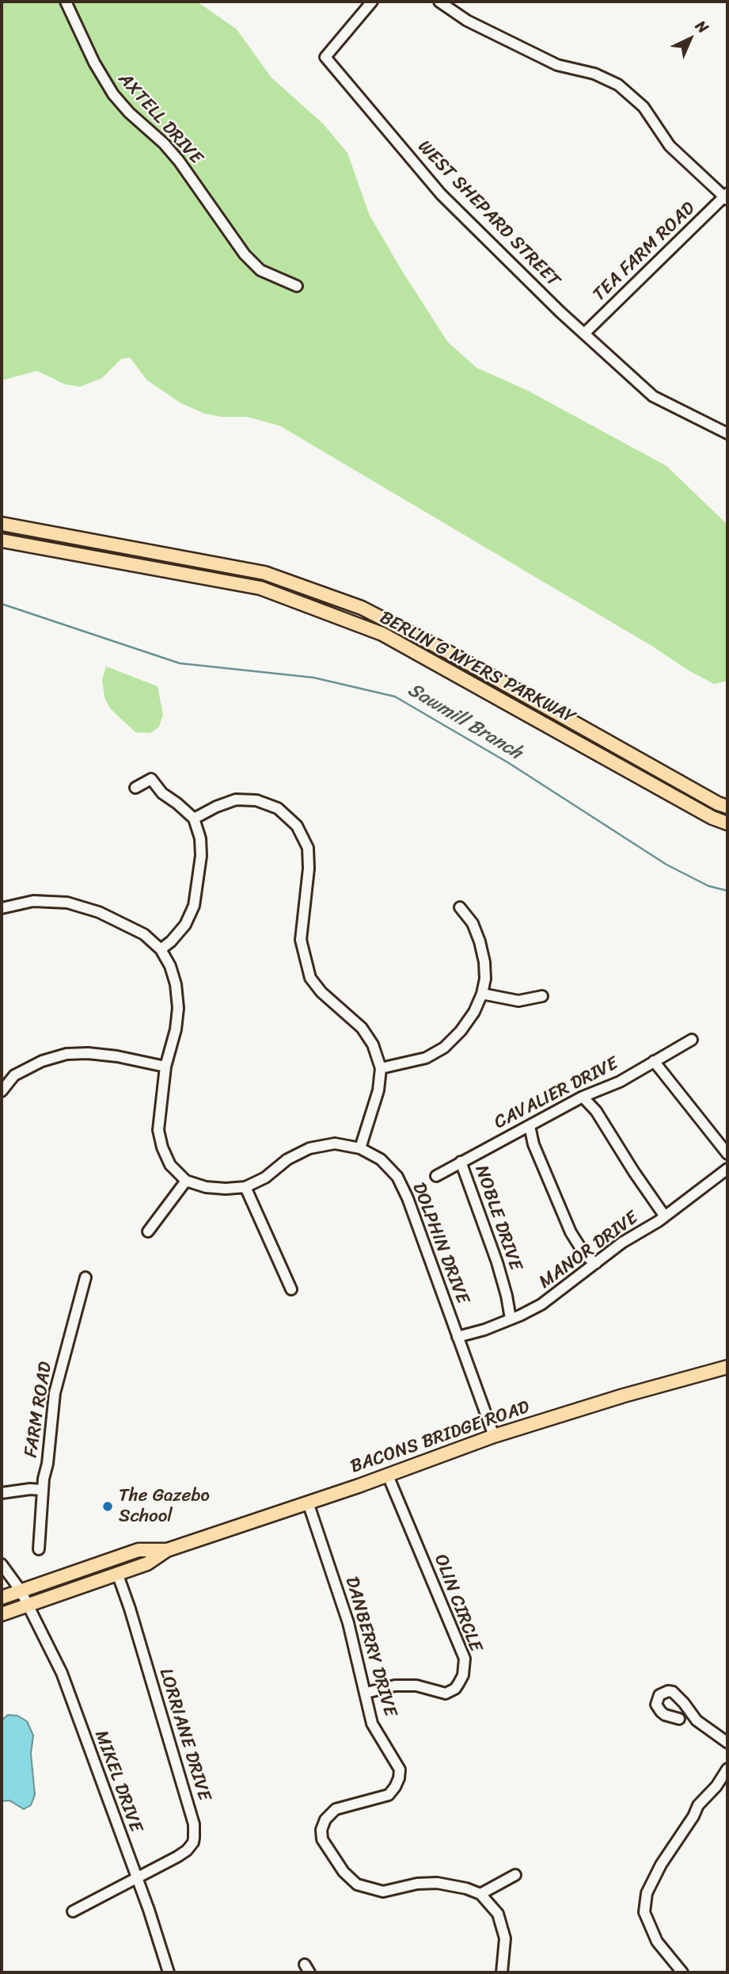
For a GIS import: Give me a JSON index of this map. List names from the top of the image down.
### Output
{
  "streets": {
    "main road": ["BERLIN G MYERS PARKWAY", "BACONS BRIDGE ROAD"],
    "street": [
      "AXTELL DRIVE",
      "WEST SHEPARD STREET",
      "TEA FARM ROAD",
      "CAVALIER DRIVE",
      "NOBLE DRIVE",
      "DOLPHIN DRIVE",
      "MANOR DRIVE",
      "FARM ROAD",
      "OLIN CIRCLE",
      "DANBERRY DRIVE",
      "LORRIANE DRIVE",
      "MIKEL DRIVE"
    ]
  },
  "crossings": [
    ["WEST SHEPARD STREET", "TEA FARM ROAD"],
    ["CAVALIER DRIVE", "NOBLE DRIVE"],
    ["NOBLE DRIVE", "MANOR DRIVE"],
    ["DOLPHIN DRIVE", "MANOR DRIVE"],
    ["DOLPHIN DRIVE", "BACONS BRIDGE ROAD"],
    ["BACONS BRIDGE ROAD", "OLIN CIRCLE"],
    ["BACONS BRIDGE ROAD", "DANBERRY DRIVE"],
    ["BACONS BRIDGE ROAD", "LORRIANE DRIVE"],
    ["BACONS BRIDGE ROAD", "MIKEL DRIVE"],
    ["OLIN CIRCLE", "DANBERRY DRIVE"],
    ["LORRIANE DRIVE", "MIKEL DRIVE"]
  ],
  "water": ["Sawmill Branch"],
  "places": ["The Gazebo School"],
  "north": "top right"
}
